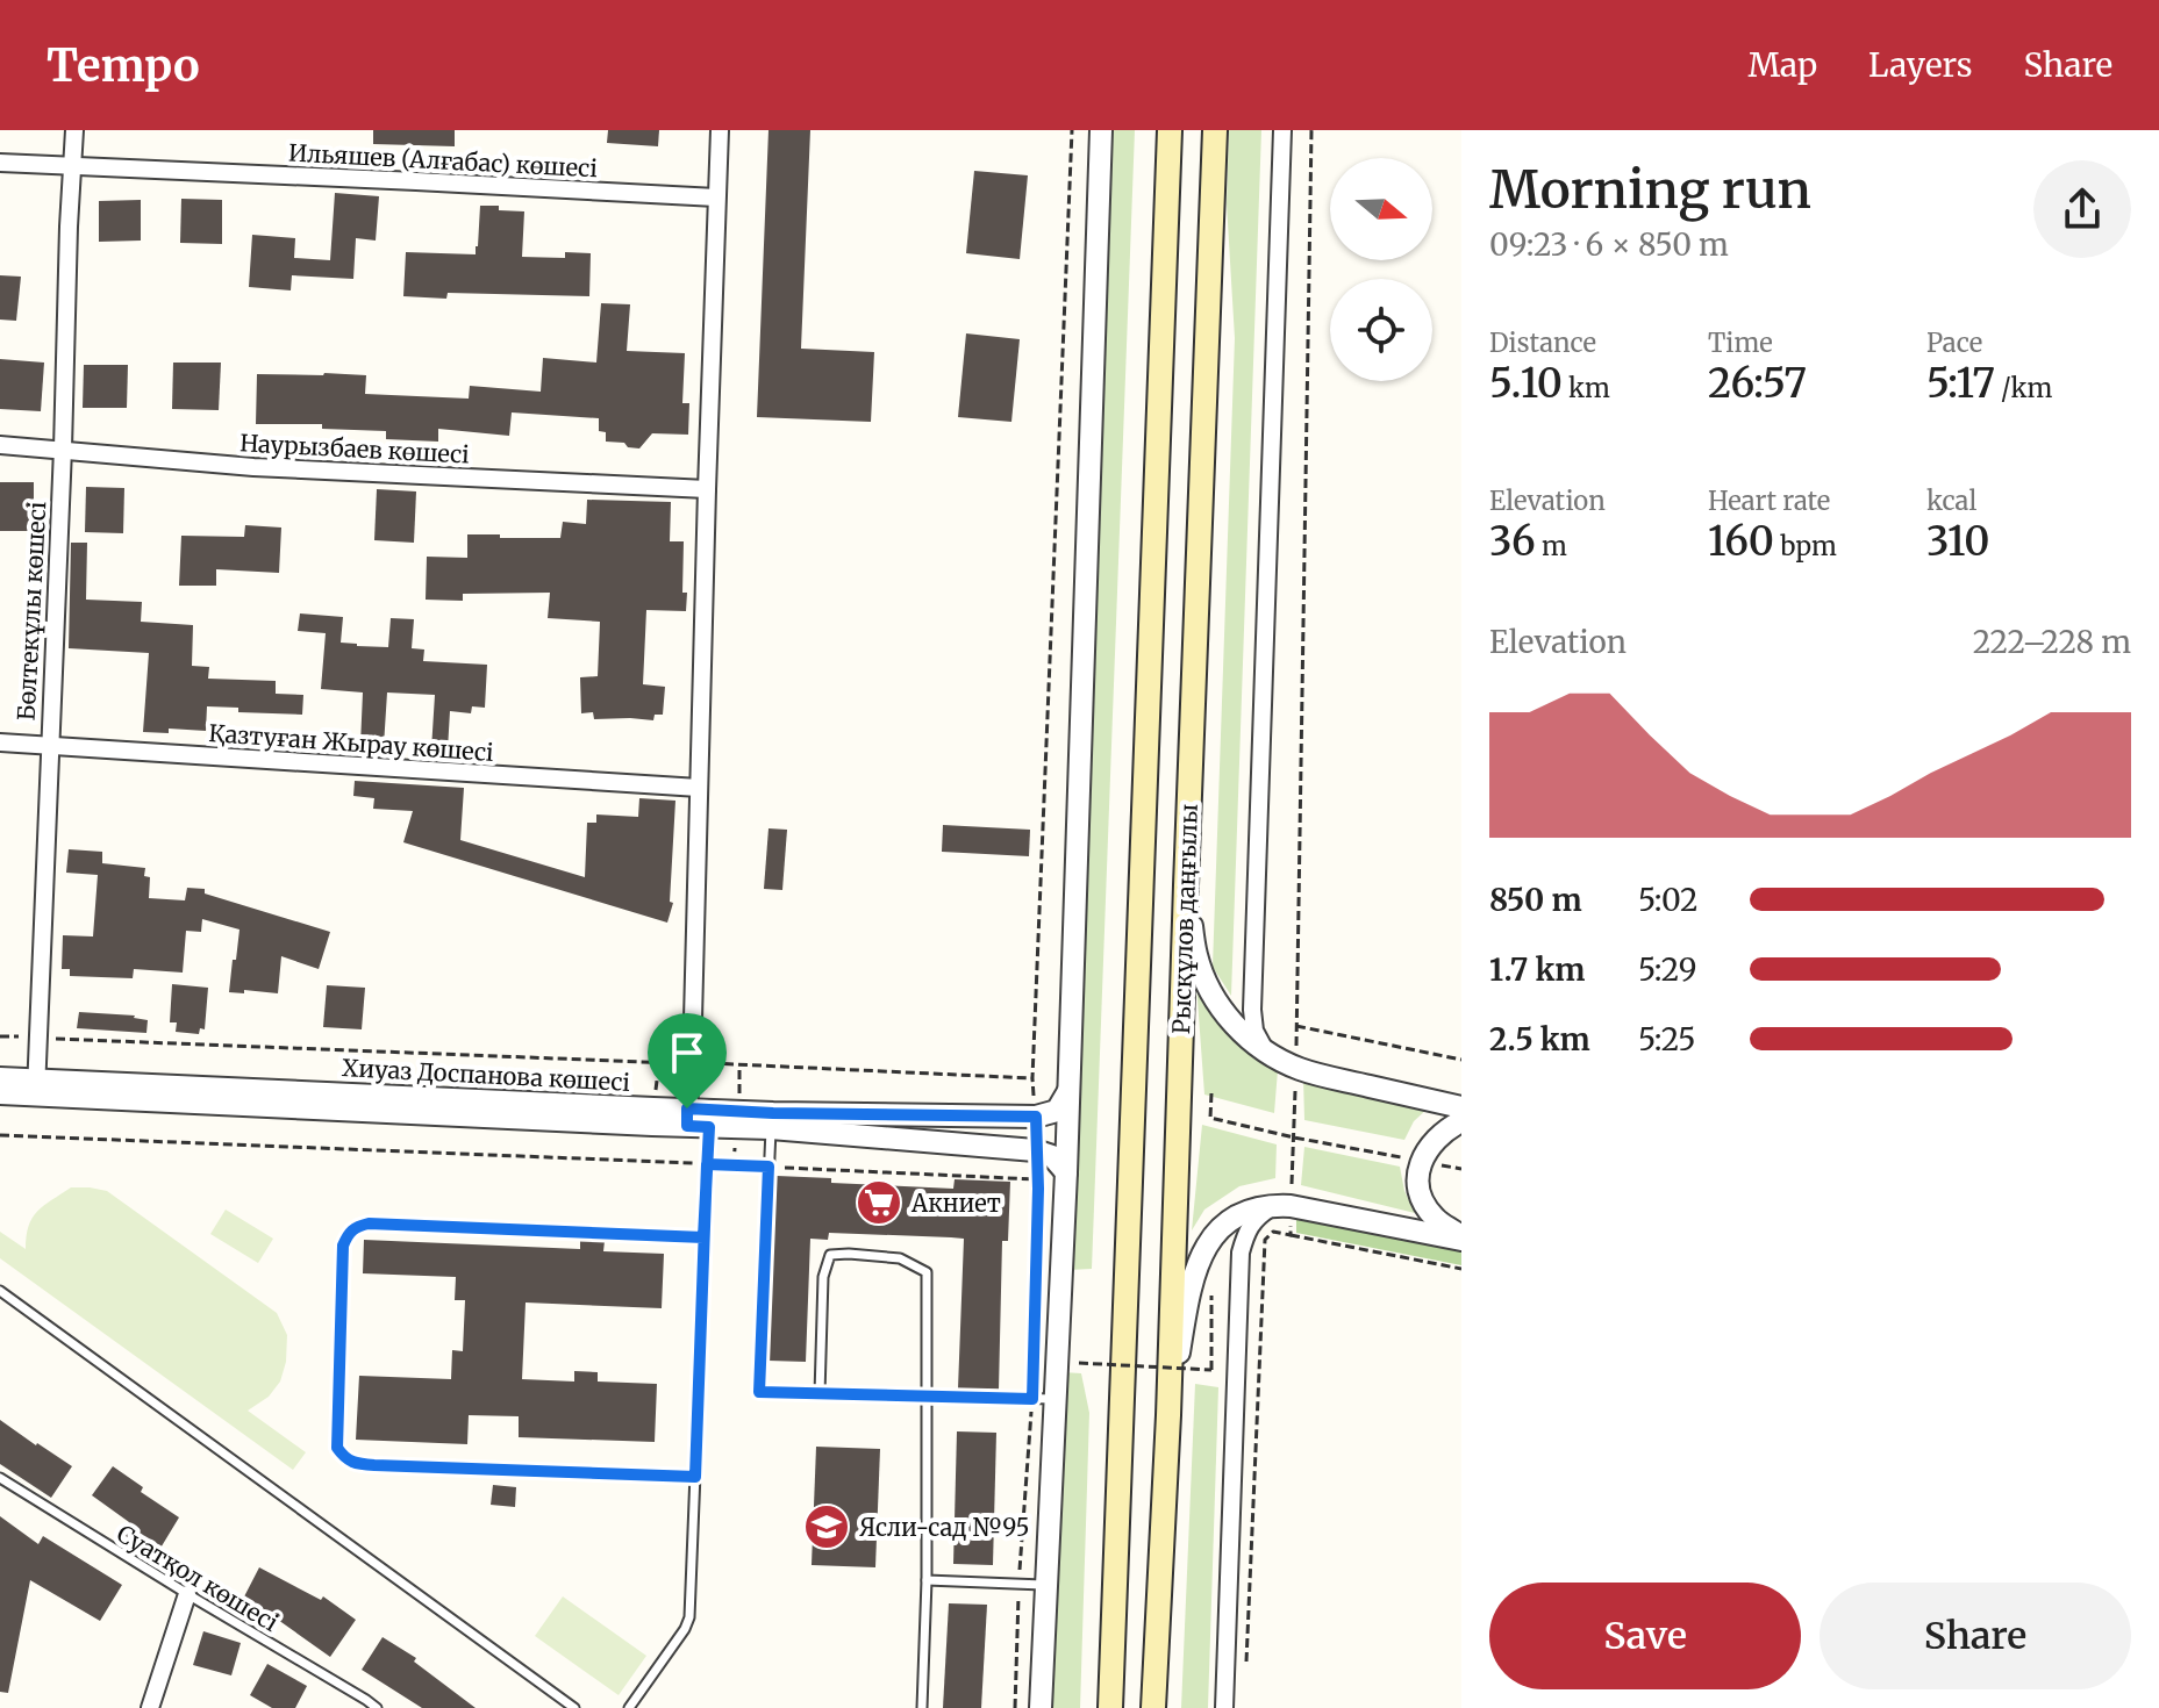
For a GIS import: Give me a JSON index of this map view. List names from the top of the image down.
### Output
{
  "streets": {
    "main road": ["Рысқұлов даңғылы"],
    "street": [
      "Ильяшев (Алғабас) көшесі",
      "Наурызбаев көшесі",
      "Бөлтекұлы көшесі",
      "Қазтуған Жырау көшесі",
      "Хиуаз Доспанова көшесі"
    ],
    "lane": ["Суатқол көшесі"]
  },
  "crossings": [
    ["Ильяшев (Алғабас) көшесі", "Бөлтекұлы көшесі"],
    ["Наурызбаев көшесі", "Бөлтекұлы көшесі"],
    ["Бөлтекұлы көшесі", "Қазтуған Жырау көшесі"],
    ["Бөлтекұлы көшесі", "Хиуаз Доспанова көшесі"]
  ],
  "places": {
    "supermarket": ["Акниет"],
    "school or university": ["Ясли-сад №95"]
  },
  "north": "right",
  "page": {
    "header": "Tempo",
    "nav": ["Map", "Layers", "Share"],
    "heading": ["Morning run", "09:23 · 6 × 850 m"],
    "stats": [
      ["Distance", "5.10 km"],
      ["Time", "26:57"],
      ["Pace", "5:17 /km"],
      ["Elevation", "36 m"],
      ["Heart rate", "160 bpm"],
      ["kcal", "310"]
    ],
    "chart": ["Elevation", "222–228 m"],
    "list": [
      {
        "name": "850 m",
        "note": "5:02"
      },
      {
        "name": "1.7 km",
        "note": "5:29"
      },
      {
        "name": "2.5 km",
        "note": "5:25"
      }
    ],
    "buttons": ["Save", "Share"]
  }
}
